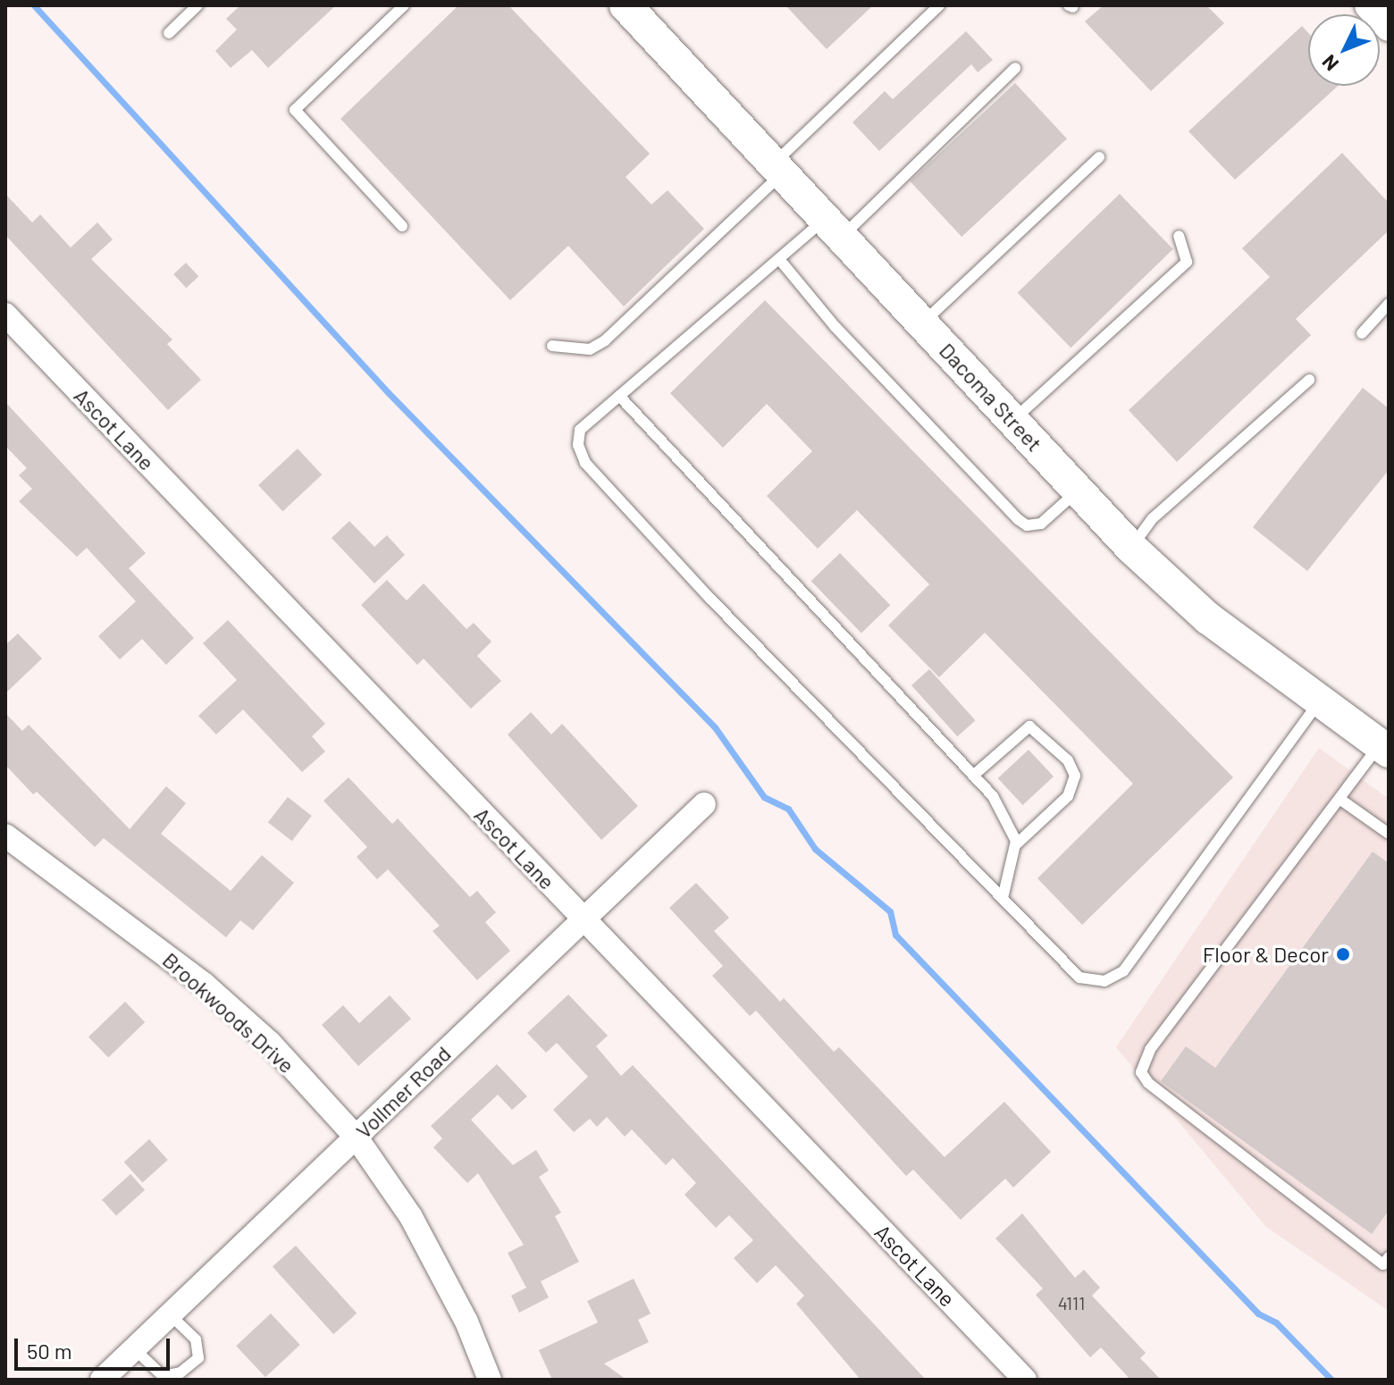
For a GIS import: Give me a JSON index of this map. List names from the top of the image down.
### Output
{
  "streets": {
    "main road": ["Dacoma Street"],
    "street": ["Ascot Lane", "Brookwoods Drive", "Vollmer Road"]
  },
  "crossings": [
    ["Ascot Lane", "Vollmer Road"],
    ["Brookwoods Drive", "Vollmer Road"]
  ],
  "places": ["Floor & Decor"],
  "house_numbers": ["4111"],
  "scale_bar": "50 m",
  "north": "bottom left"
}
